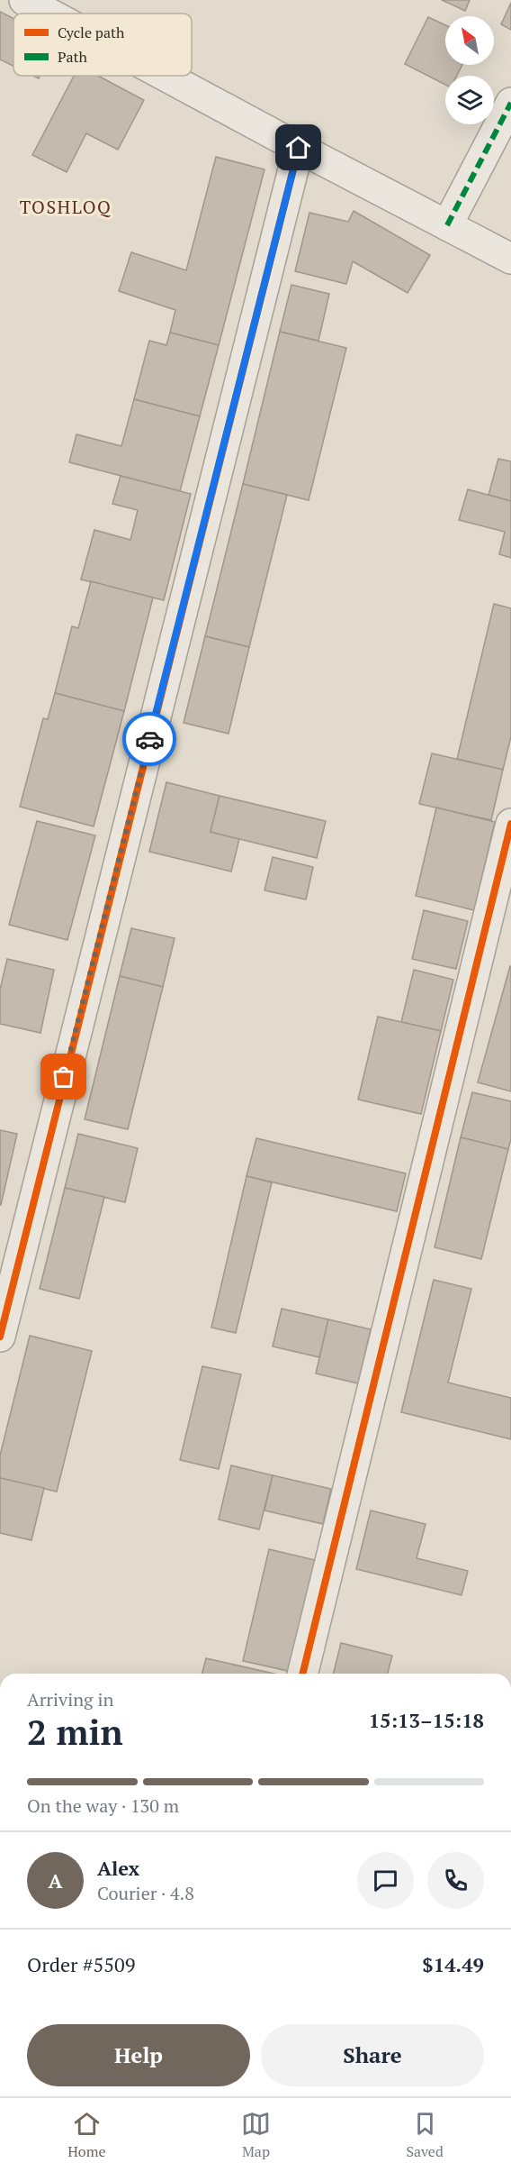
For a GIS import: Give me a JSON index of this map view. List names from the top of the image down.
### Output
{
  "districts": ["TOSHLOQ"],
  "legend": ["Cycle path", "Path"],
  "north": "top left",
  "page": {
    "heading": ["2 min", "Arriving in", "15:13–15:18"],
    "panel": [
      "Alex",
      "Courier · 4.8",
      "Order #5509",
      "$14.49"
    ],
    "bar": "On the way · 130 m",
    "round": "A",
    "buttons": ["Help", "Share"],
    "tabs": ["Home", "Map", "Saved"]
  }
}
